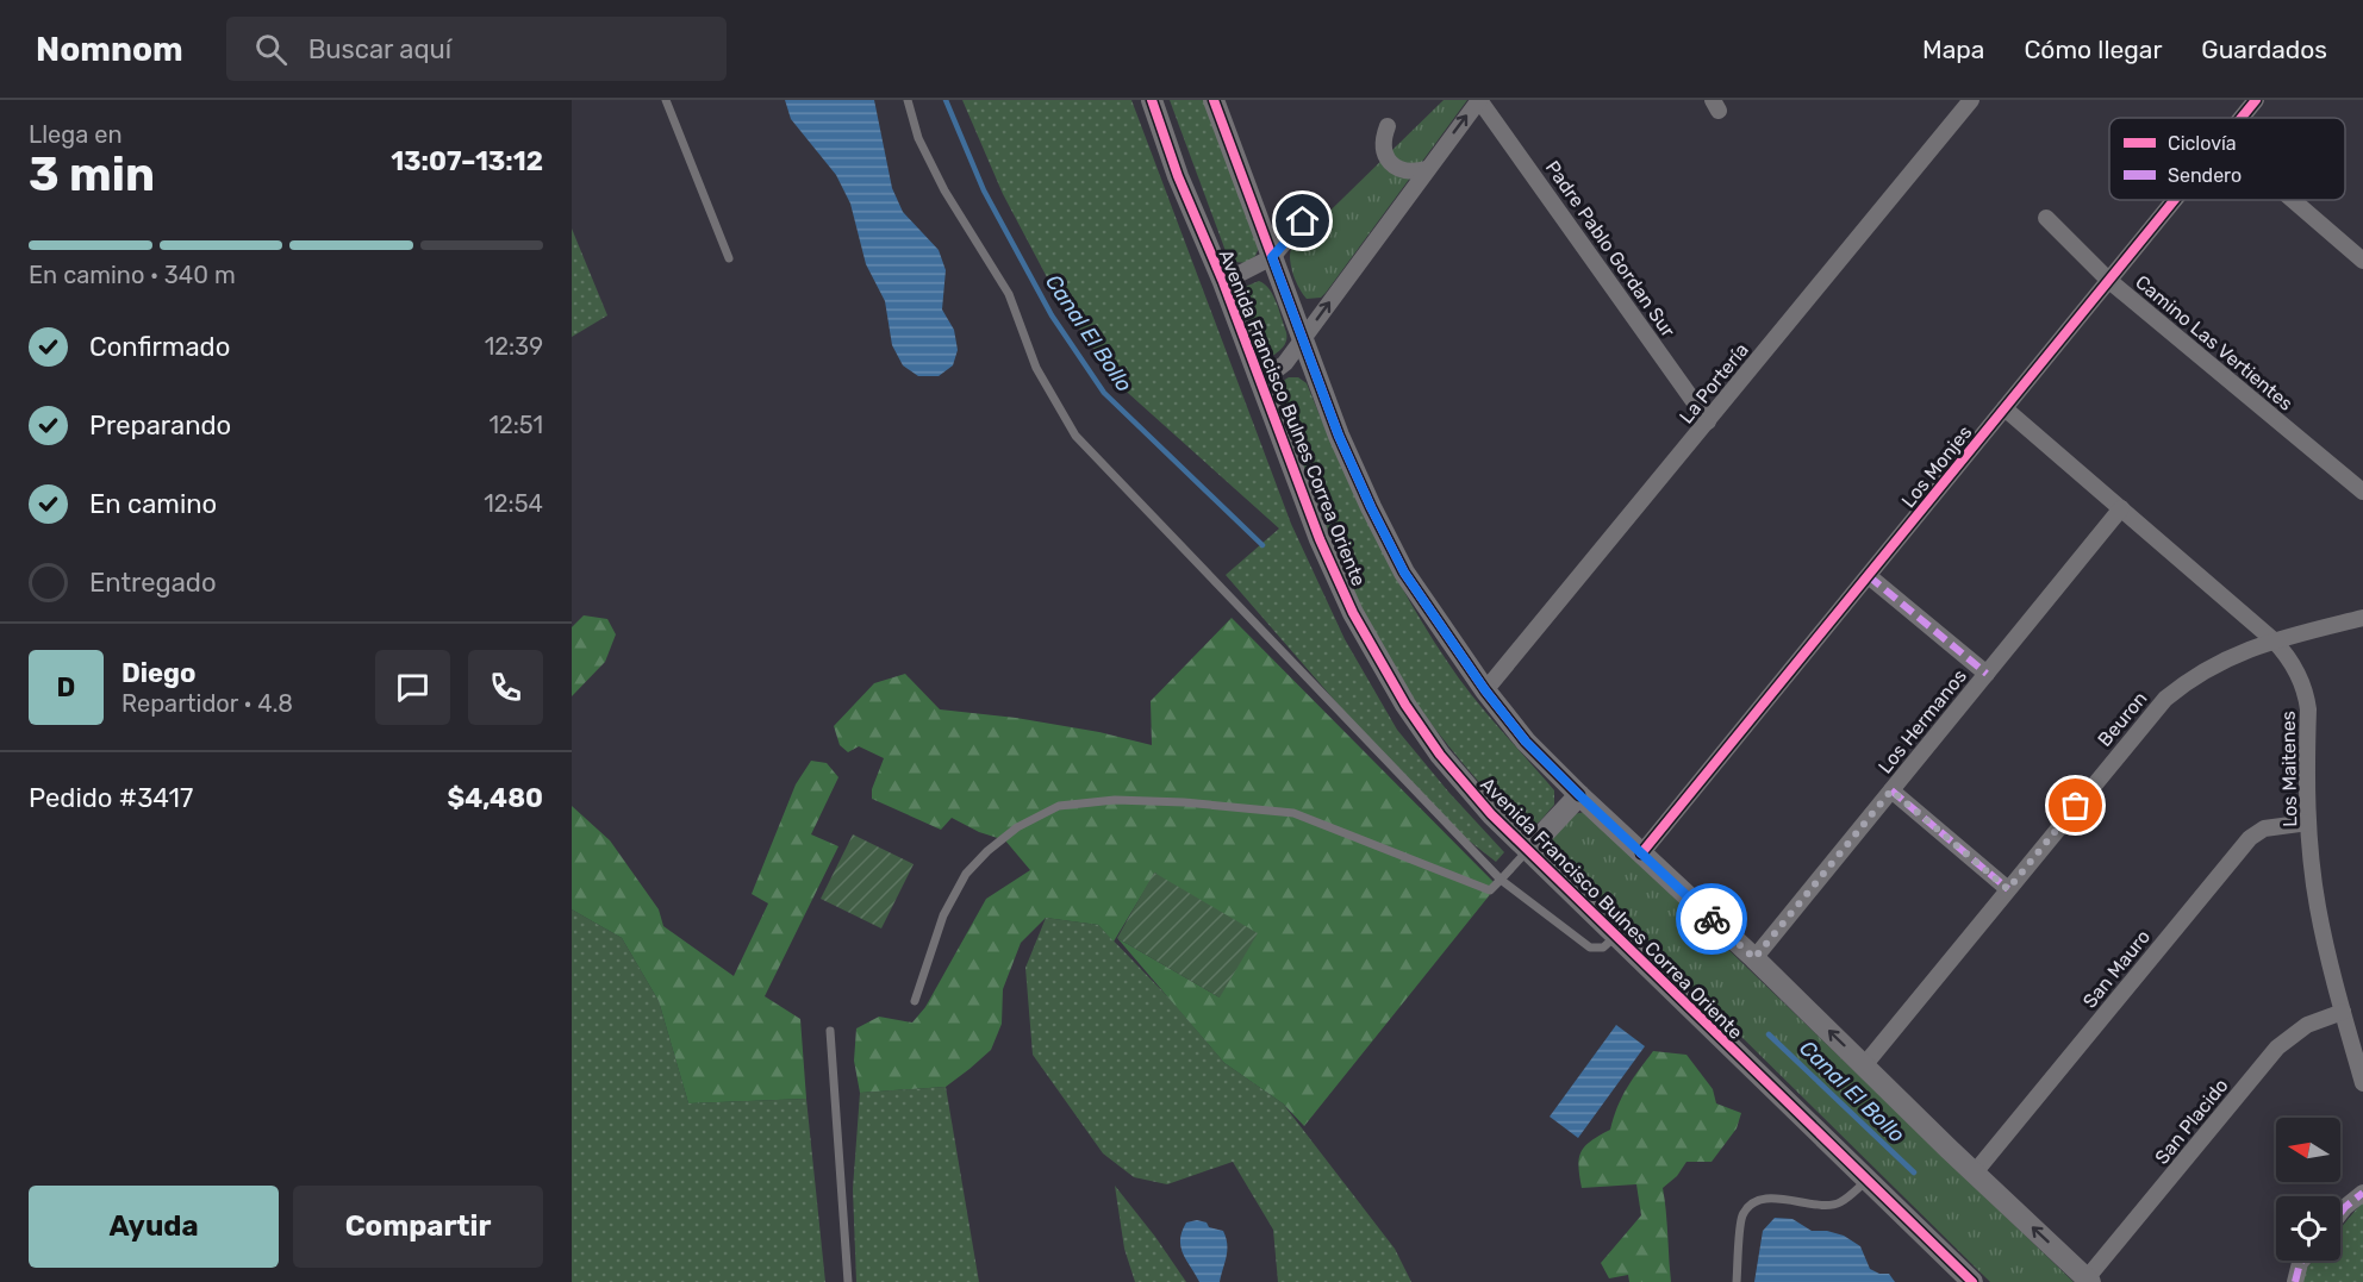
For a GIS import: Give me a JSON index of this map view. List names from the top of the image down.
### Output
{
  "streets": {
    "street": [
      "Padre Pablo Gordan Sur",
      "Camino Las Vertientes",
      "La Portería",
      "Avenida Francisco Bulnes Correa Oriente",
      "Los Monjes",
      "Beuron",
      "Los Hermanos",
      "Los Maitenes",
      "San Mauro",
      "San Placido"
    ]
  },
  "crossings": [
    ["Padre Pablo Gordan Sur", "La Portería"],
    ["Camino Las Vertientes", "Los Monjes"],
    ["La Portería", "Avenida Francisco Bulnes Correa Oriente"],
    ["Avenida Francisco Bulnes Correa Oriente", "Los Monjes"],
    ["Avenida Francisco Bulnes Correa Oriente", "Beuron"],
    ["Avenida Francisco Bulnes Correa Oriente", "Los Hermanos"],
    ["Avenida Francisco Bulnes Correa Oriente", "San Mauro"],
    ["Avenida Francisco Bulnes Correa Oriente", "San Placido"],
    ["Los Monjes", "Los Maitenes"],
    ["Beuron", "Los Maitenes"],
    ["Los Hermanos", "Los Maitenes"],
    ["Los Maitenes", "San Mauro"],
    ["Los Maitenes", "San Placido"]
  ],
  "water": ["Canal El Bollo"],
  "legend": ["Ciclovía", "Sendero"],
  "north": "left",
  "page": {
    "header": "Nomnom",
    "search": "Buscar aquí",
    "nav": ["Mapa", "Cómo llegar", "Guardados"],
    "heading": ["3 min", "Llega en", "13:07–13:12"],
    "panel": [
      "Diego",
      "Repartidor · 4.8",
      "Pedido #3417",
      "$4,480"
    ],
    "bar": "En camino · 340 m",
    "list": [
      ["Confirmado", "12:39"],
      ["Preparando", "12:51"],
      ["En camino", "12:54"],
      "Entregado"
    ],
    "round": "D",
    "buttons": ["Ayuda", "Compartir"]
  }
}
